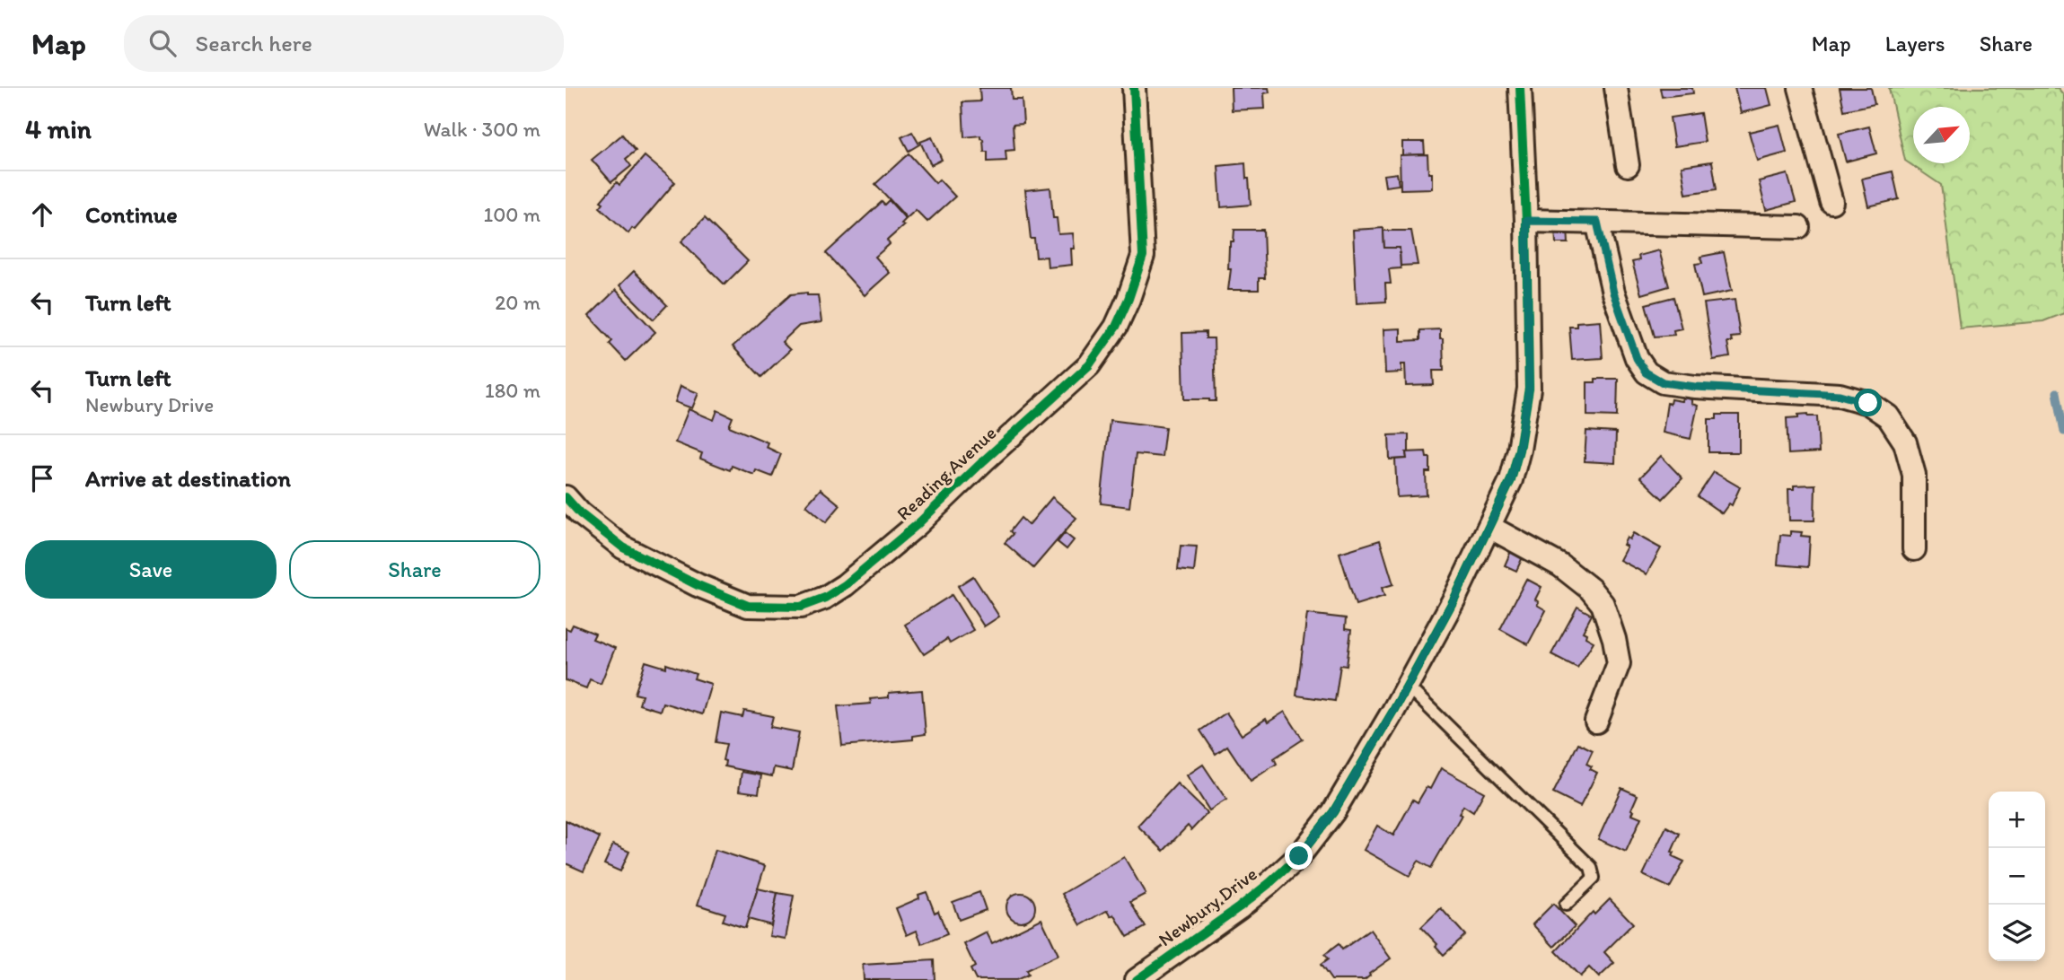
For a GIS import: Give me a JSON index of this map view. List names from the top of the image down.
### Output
{
  "streets": {
    "street": ["Reading Avenue", "Newbury Drive"]
  },
  "north": "top right",
  "page": {
    "header": "Map",
    "search": "Search here",
    "nav": ["Map", "Layers", "Share"],
    "heading": ["4 min", "Walk · 300 m"],
    "list": [
      ["Continue", "100 m"],
      ["Turn left", "20 m"],
      ["Turn left", "Newbury Drive", "180 m"],
      "Arrive at destination"
    ],
    "buttons": ["Save", "Share"],
    "map_buttons": ["+", "−"]
  }
}
